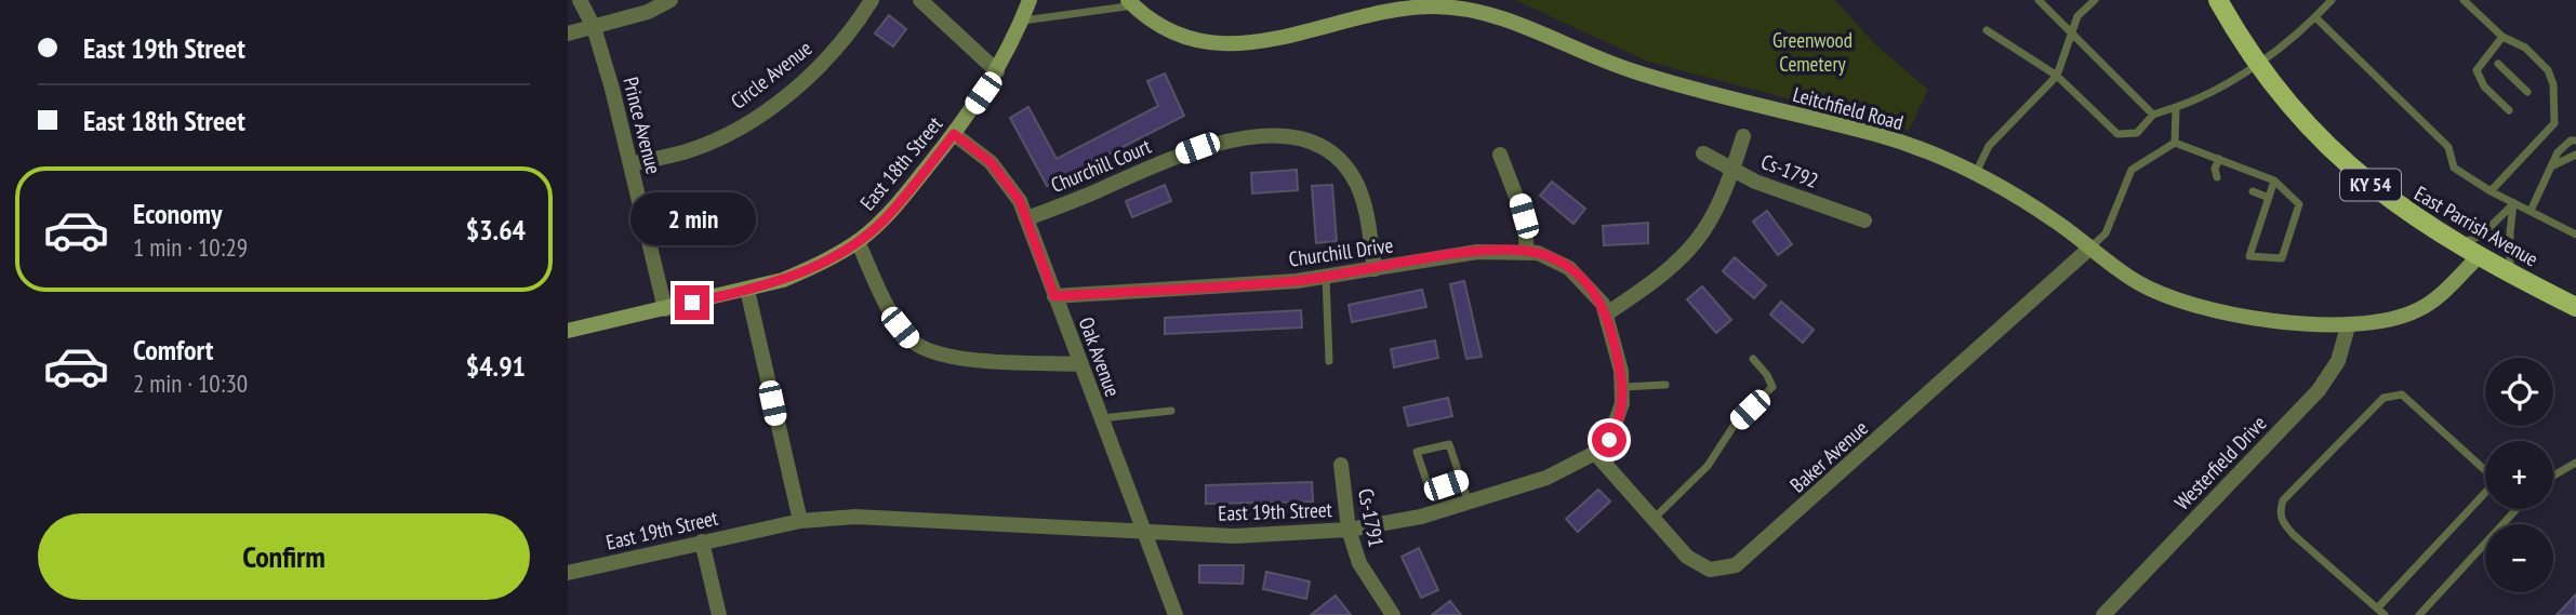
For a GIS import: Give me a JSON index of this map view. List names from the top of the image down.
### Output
{
  "streets": {
    "main road": ["KY 54", "East Parrish Avenue"],
    "street": [
      "Circle Avenue",
      "Leitchfield Road",
      "Prince Avenue",
      "East 18th Street",
      "Churchill Court",
      "Cs-1792",
      "Churchill Drive",
      "Oak Avenue",
      "Baker Avenue",
      "Westerfield Drive",
      "East 19th Street",
      "Cs-1791"
    ]
  },
  "crossings": [
    ["Circle Avenue", "Prince Avenue"],
    ["Leitchfield Road", "East Parrish Avenue"],
    ["Leitchfield Road", "Baker Avenue"],
    ["Leitchfield Road", "Westerfield Drive"],
    ["Prince Avenue", "East 18th Street"],
    ["East 18th Street", "Oak Avenue"],
    ["Churchill Court", "Churchill Drive"],
    ["Churchill Court", "Oak Avenue"],
    ["Churchill Drive", "Oak Avenue"],
    ["Churchill Drive", "East 19th Street"],
    ["Oak Avenue", "East 19th Street"],
    ["Baker Avenue", "East 19th Street"],
    ["East 19th Street", "Cs-1791"]
  ],
  "parks": ["Greenwood Cemetery"],
  "page": {
    "banner": ["East 19th Street", "East 18th Street"],
    "list": [
      {
        "name": "Economy",
        "note": "1 min · 10:29",
        "value": "$3.64"
      },
      {
        "name": "Comfort",
        "note": "2 min · 10:30",
        "value": "$4.91"
      }
    ],
    "bubble": "2 min",
    "map_buttons": ["+", "−"],
    "buttons": "Confirm"
  }
}
